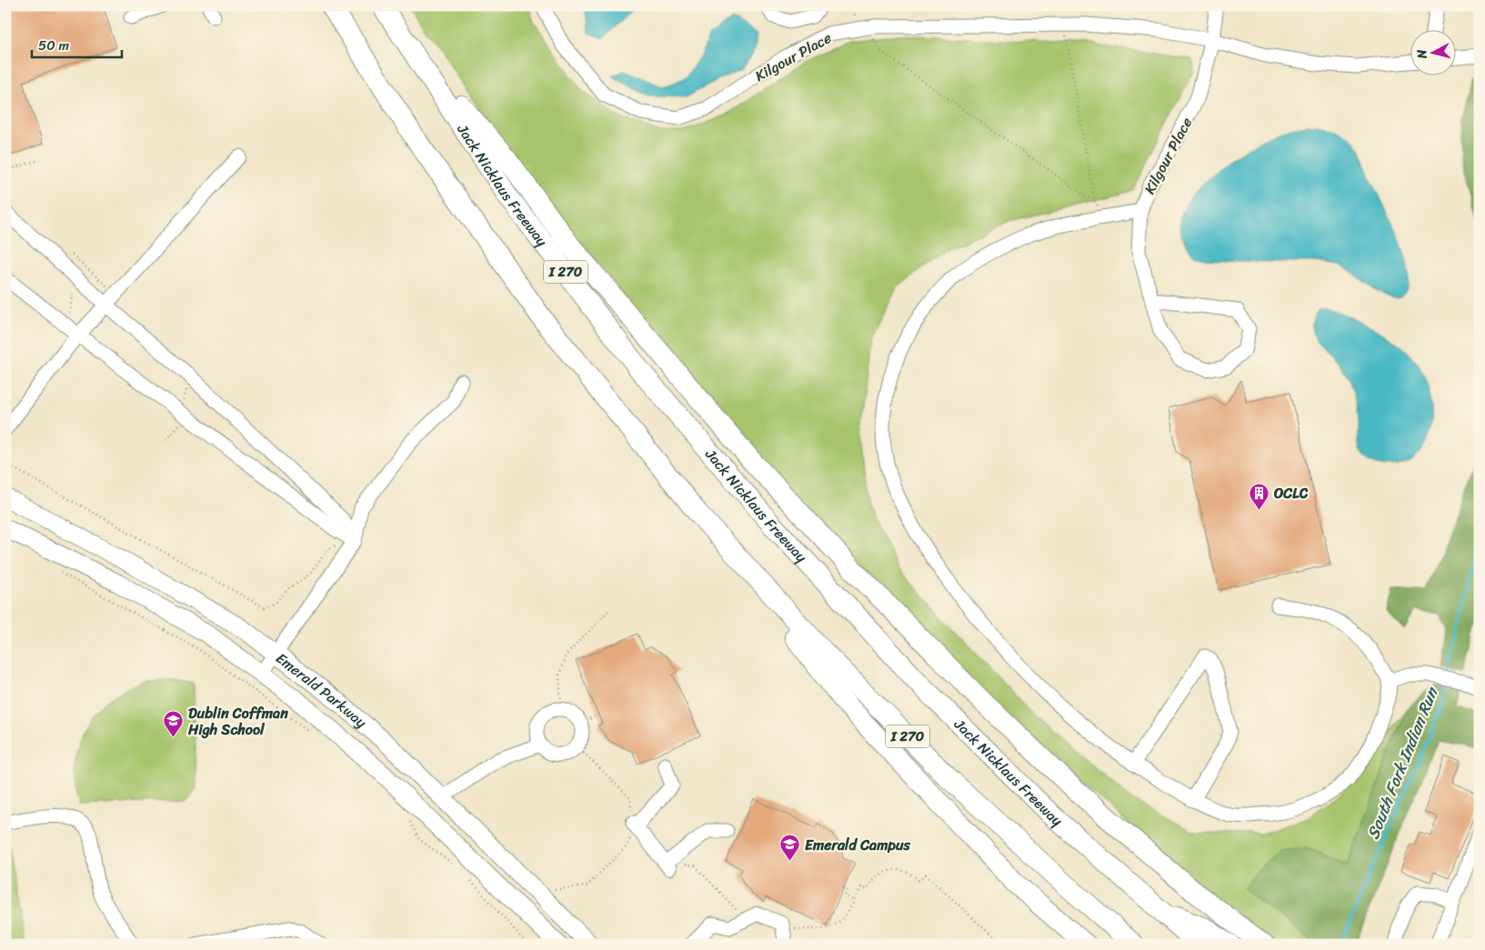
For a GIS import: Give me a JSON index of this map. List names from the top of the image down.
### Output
{
  "streets": {
    "highway": ["Jack Nicklaus Freeway", "I 270"],
    "main road": ["Emerald Parkway"],
    "street": ["Kilgour Place"]
  },
  "water": ["South Fork Indian Run"],
  "places": {
    "building": ["OCLC"],
    "school or university": ["Dublin Coffman High School", "Emerald Campus"]
  },
  "scale_bar": "50 m",
  "north": "left"
}
